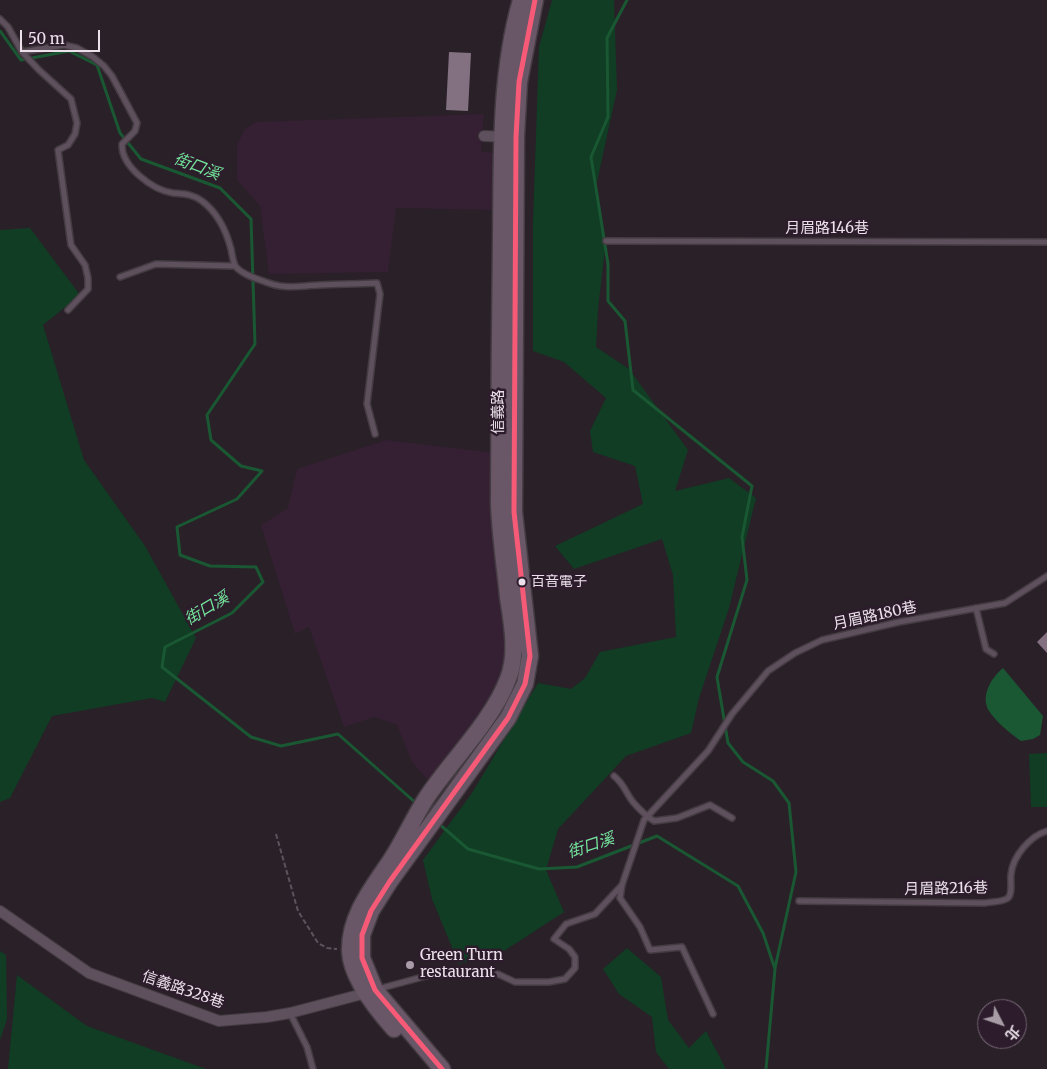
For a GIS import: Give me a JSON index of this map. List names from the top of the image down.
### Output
{
  "streets": {
    "main road": ["信義路"],
    "street": ["信義路328巷"],
    "lane": ["月眉路146巷", "月眉路180巷", "月眉路216巷"]
  },
  "water": ["街口溪"],
  "places": ["百音電子", "Green Turn restaurant"],
  "scale_bar": "50 m",
  "north": "bottom right"
}
